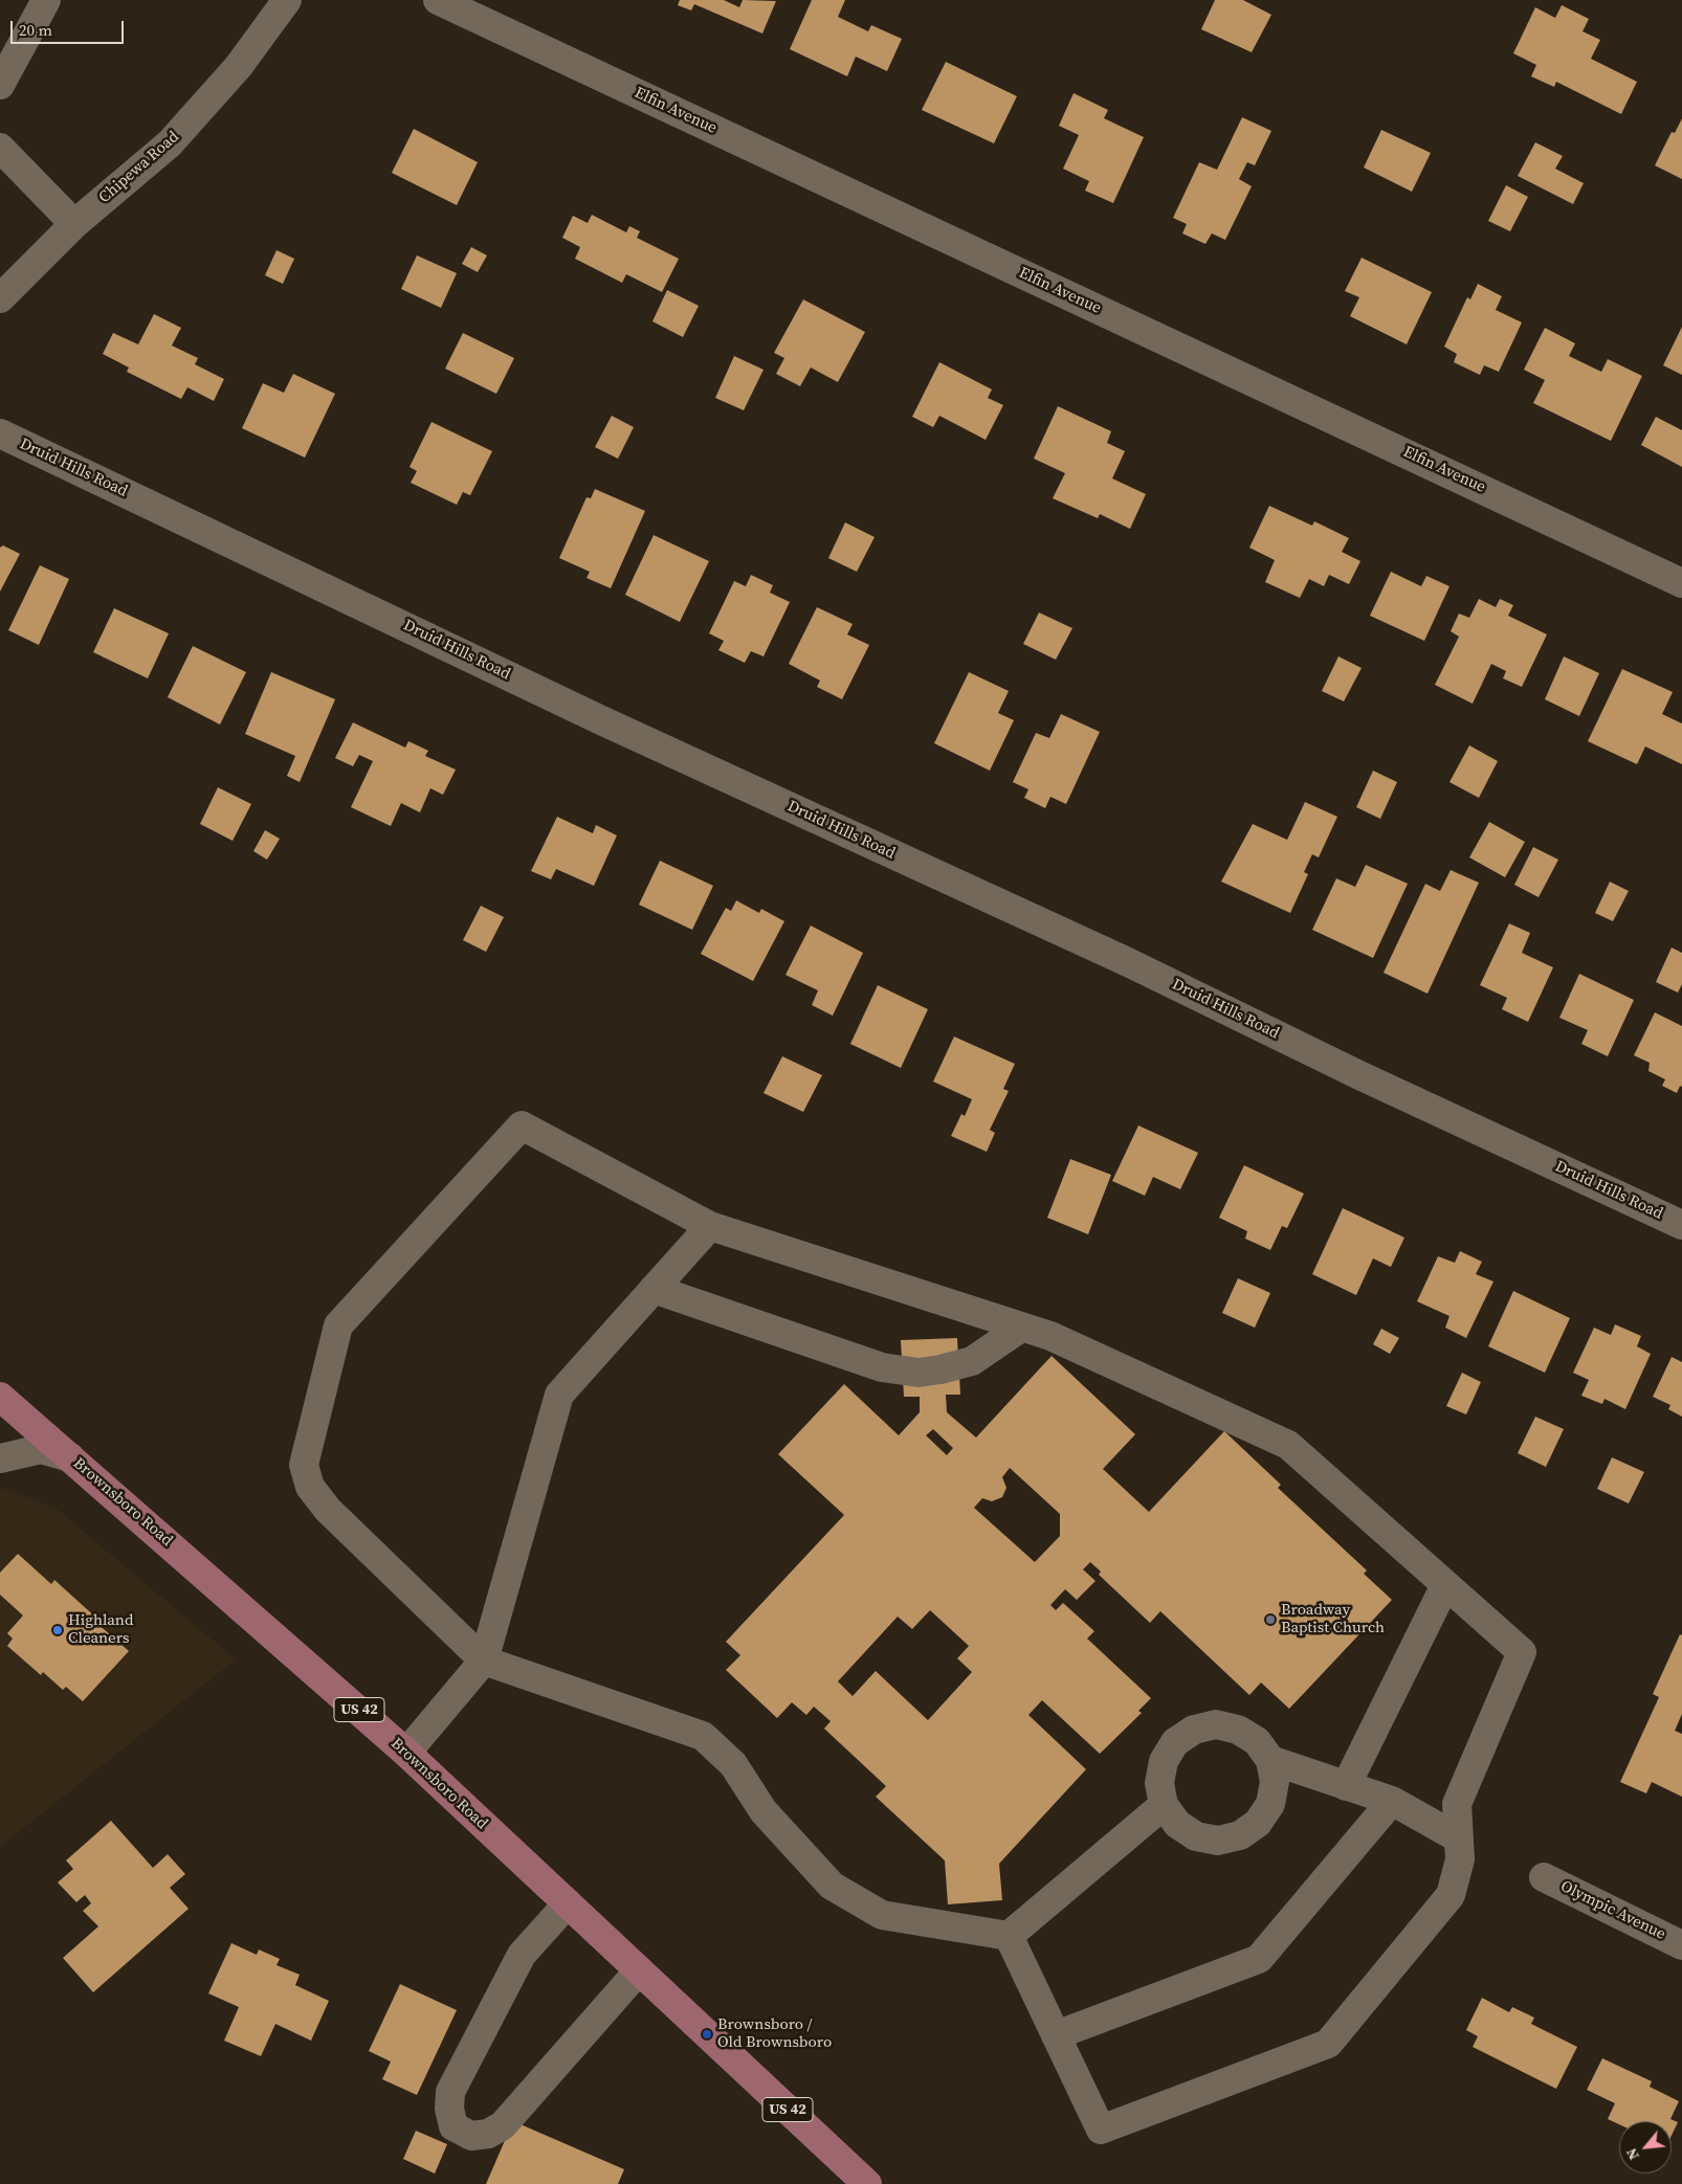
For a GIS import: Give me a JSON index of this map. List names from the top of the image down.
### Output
{
  "streets": {
    "main road": ["Brownsboro Road", "US 42"],
    "street": [
      "Elfin Avenue",
      "Chipewa Road",
      "Druid Hills Road",
      "Olympic Avenue"
    ]
  },
  "places": ["Broadway Baptist Church", "Highland Cleaners", "Brownsboro / Old Brownsboro"],
  "scale_bar": "20 m",
  "north": "bottom left"
}
